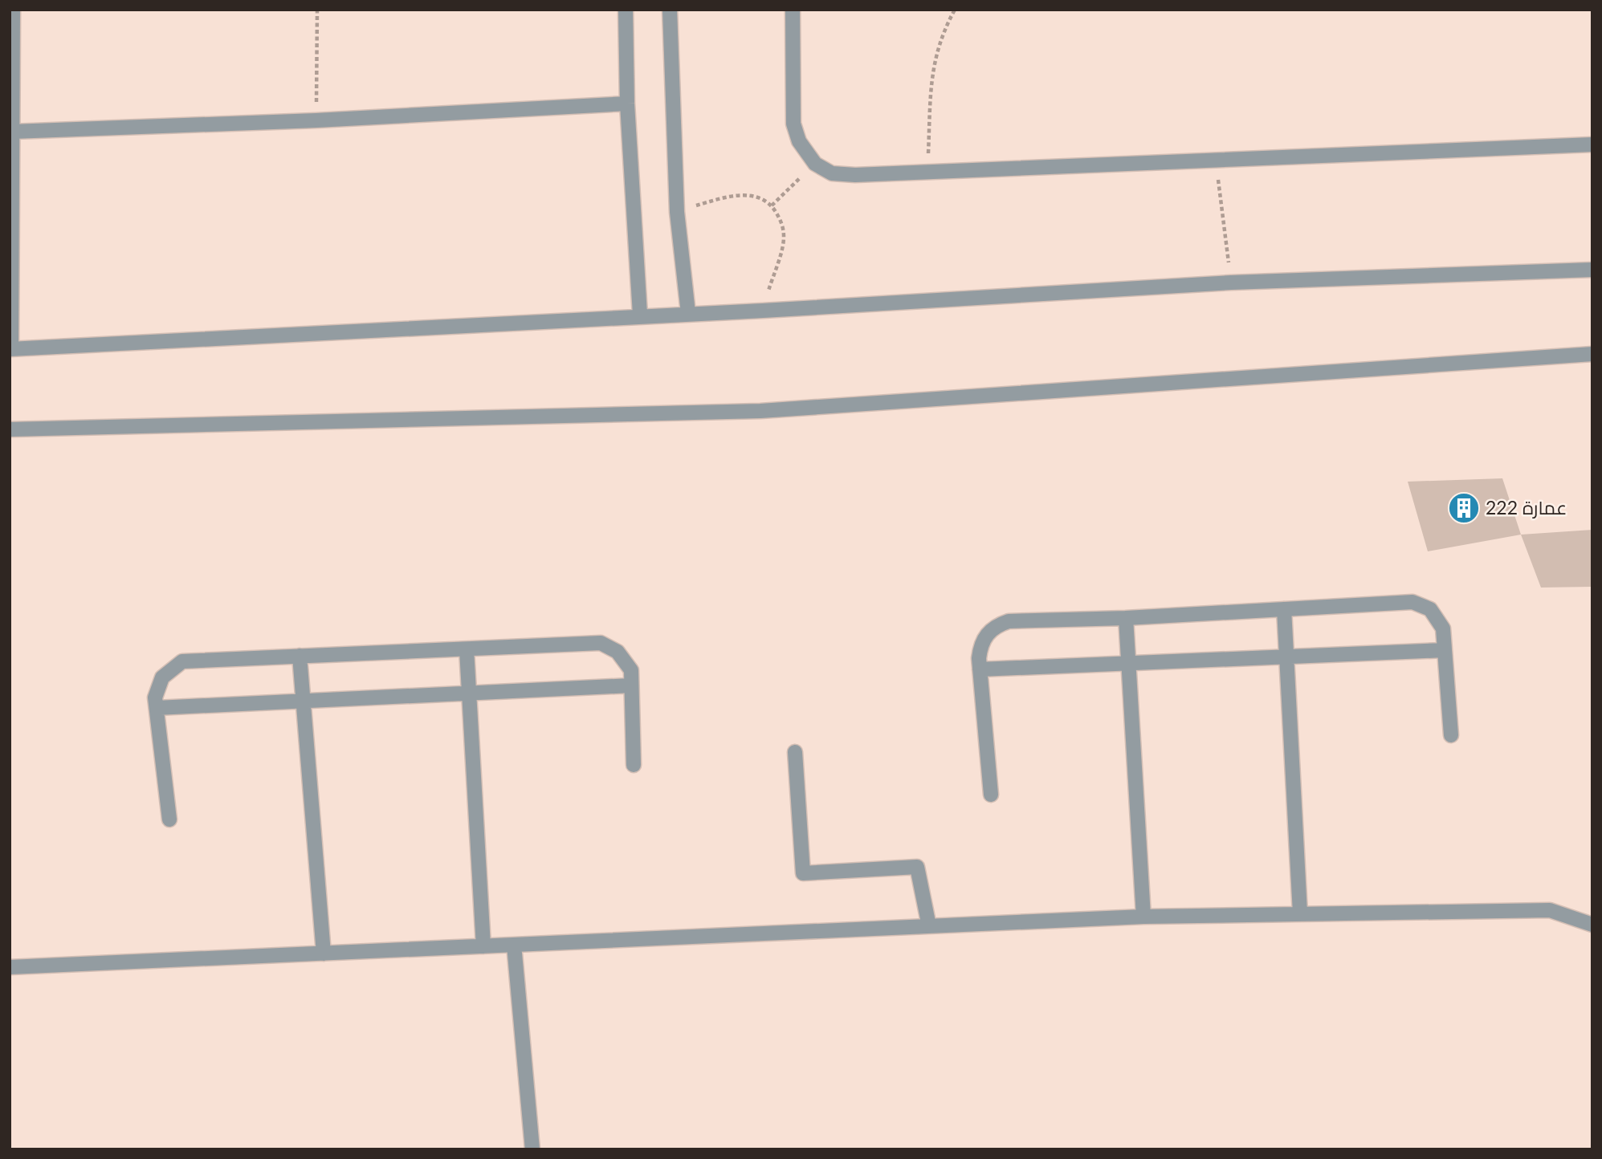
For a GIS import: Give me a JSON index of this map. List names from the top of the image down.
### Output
{
  "places": {
    "building": ["عمارة 222"]
  }
}
